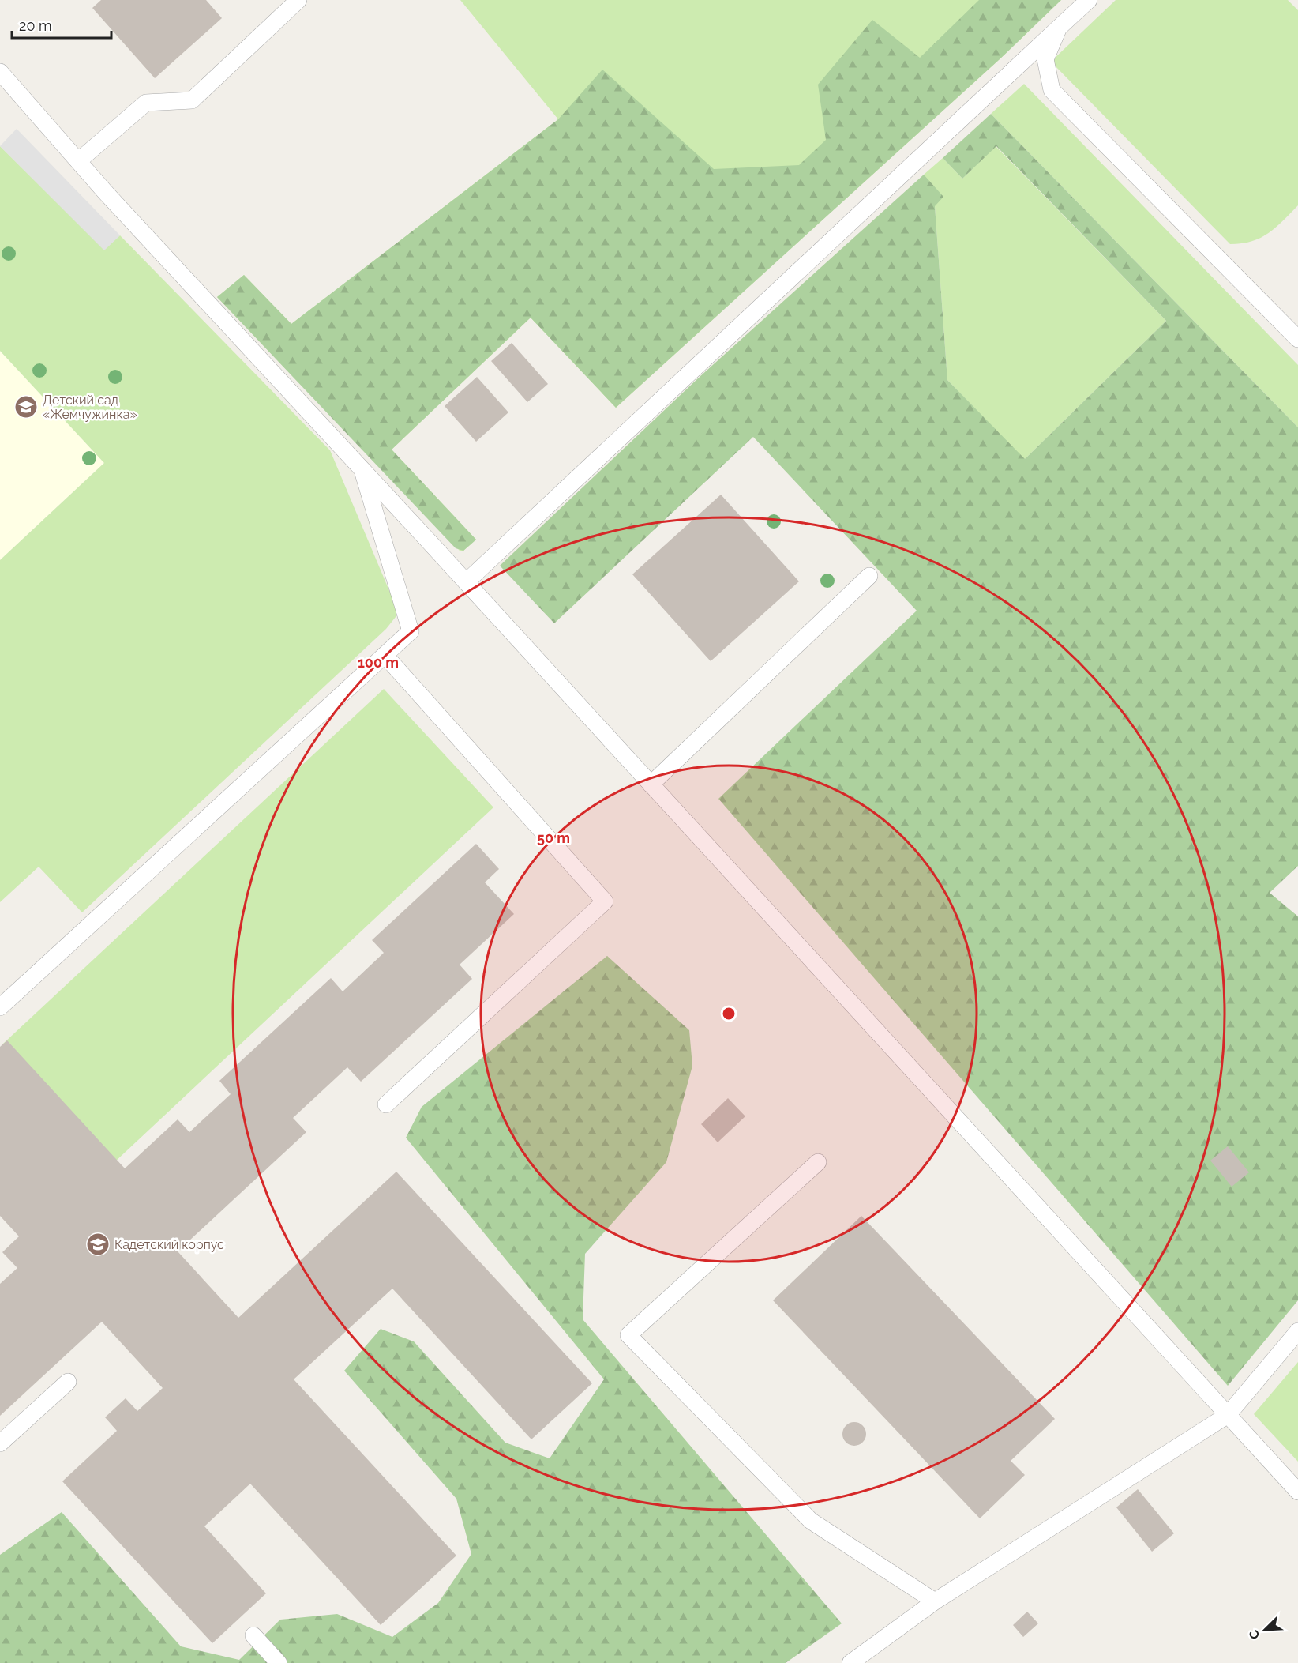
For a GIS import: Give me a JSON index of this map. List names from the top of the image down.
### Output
{
  "places": {
    "school or university": ["Детский сад «Жемчужинка»", "Кадетский корпус"]
  },
  "scale_bar": "20 m",
  "north": "bottom left",
  "rings": ["100 m", "50 m"]
}
